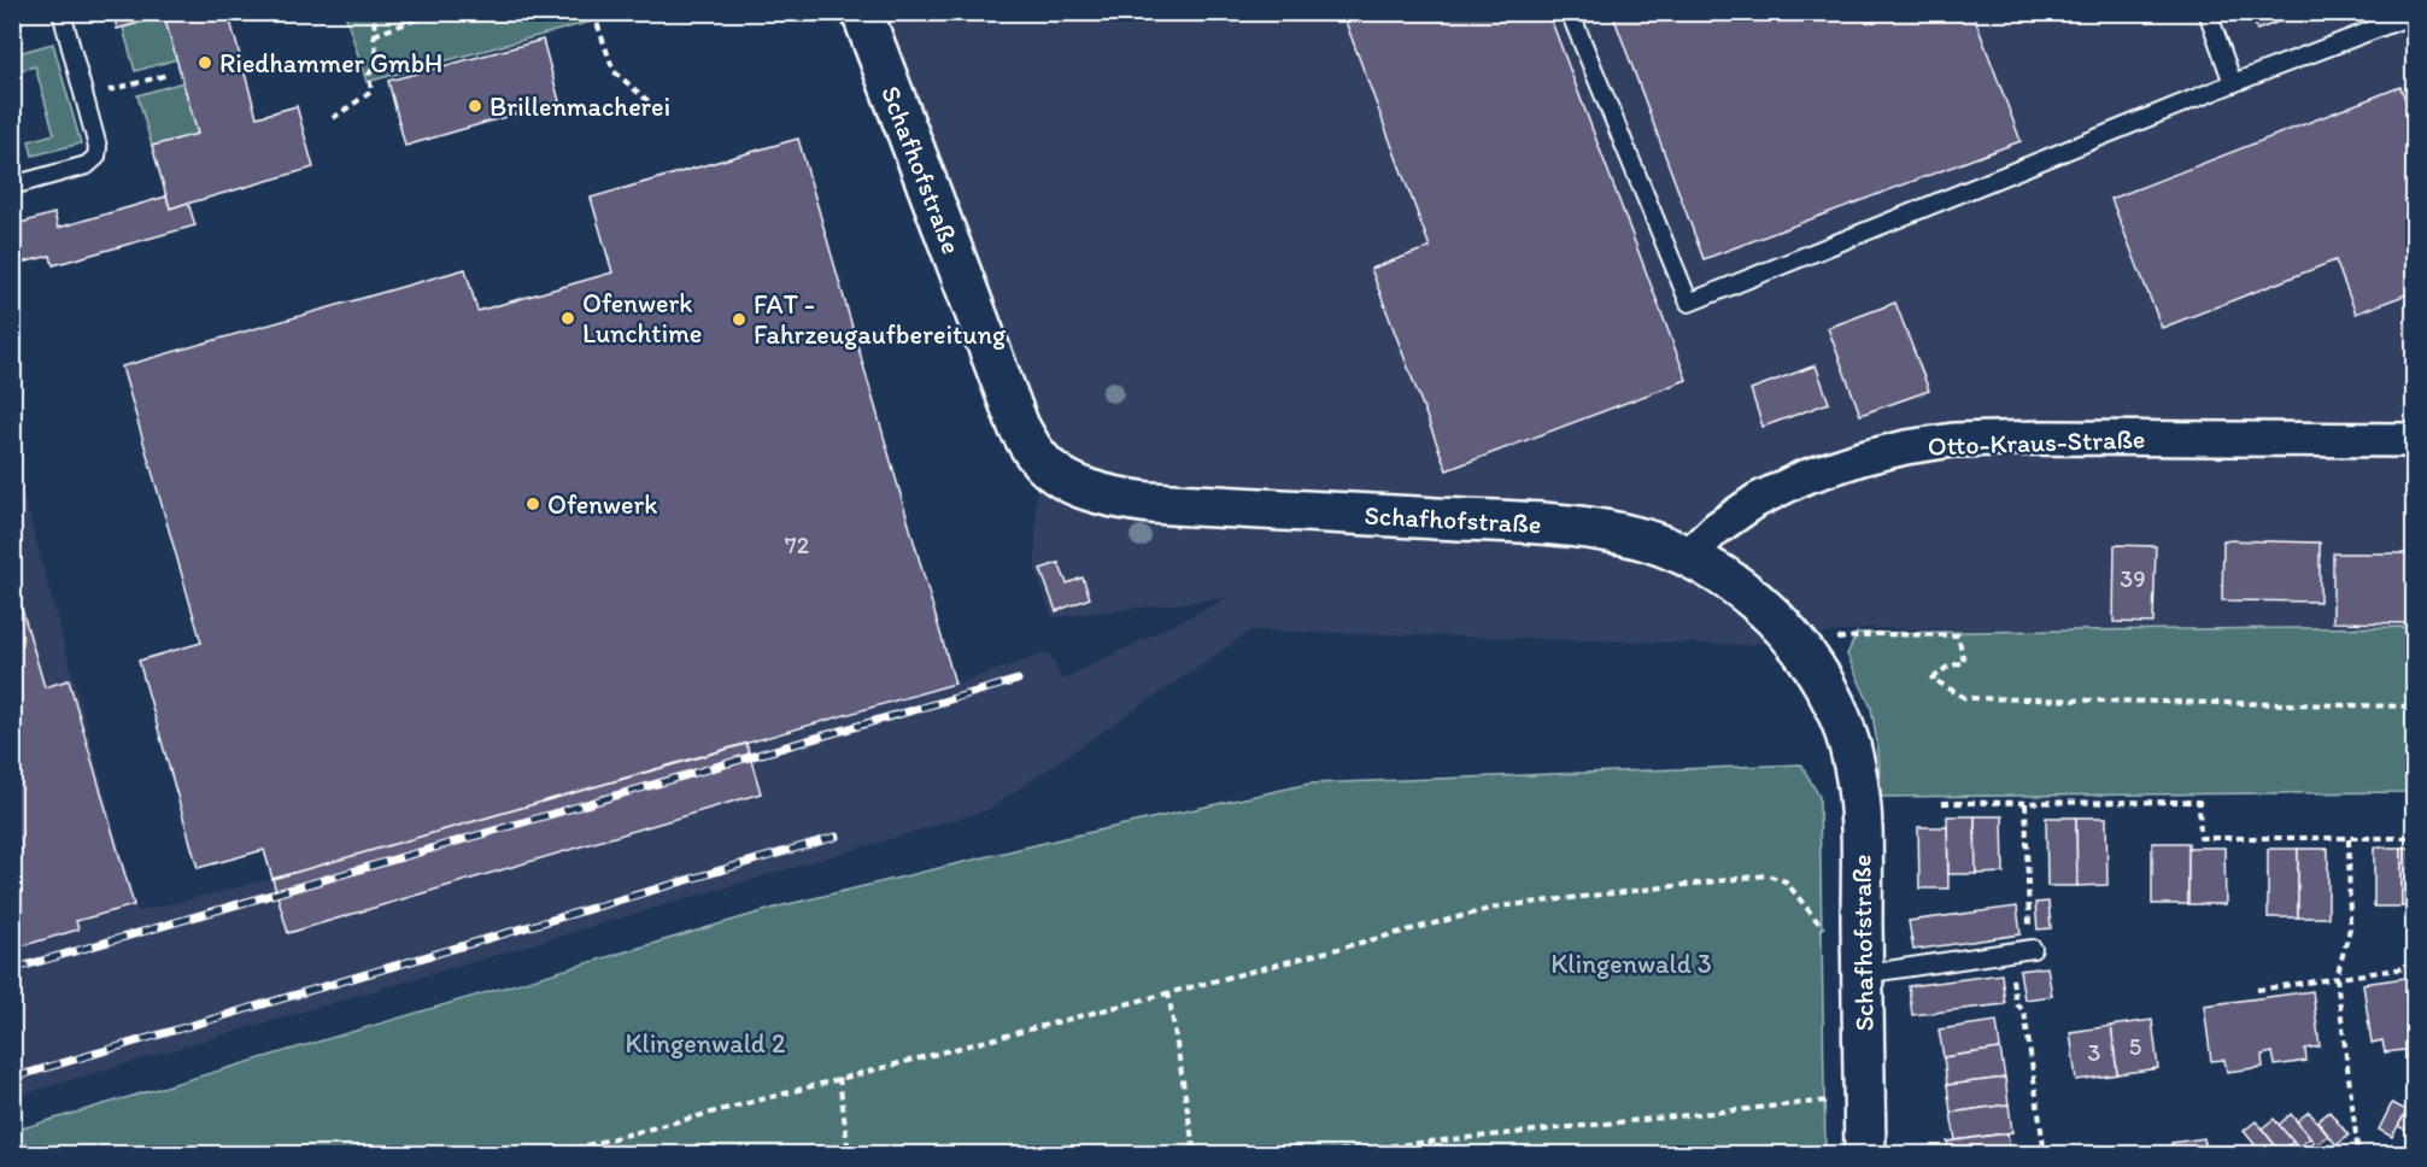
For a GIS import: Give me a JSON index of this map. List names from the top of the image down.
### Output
{
  "streets": {
    "street": ["Schafhofstraße", "Otto-Kraus-Straße"]
  },
  "crossings": [
    ["Schafhofstraße", "Otto-Kraus-Straße"]
  ],
  "parks": ["Klingenwald 3", "Klingenwald 2"],
  "places": [
    "Riedhammer GmbH",
    "Brillenmacherei",
    "Ofenwerk Lunchtime",
    "FAT - Fahrzeugaufbereitung",
    "Ofenwerk"
  ],
  "house_numbers": [
    "72",
    "39",
    "5",
    "3"
  ]
}
